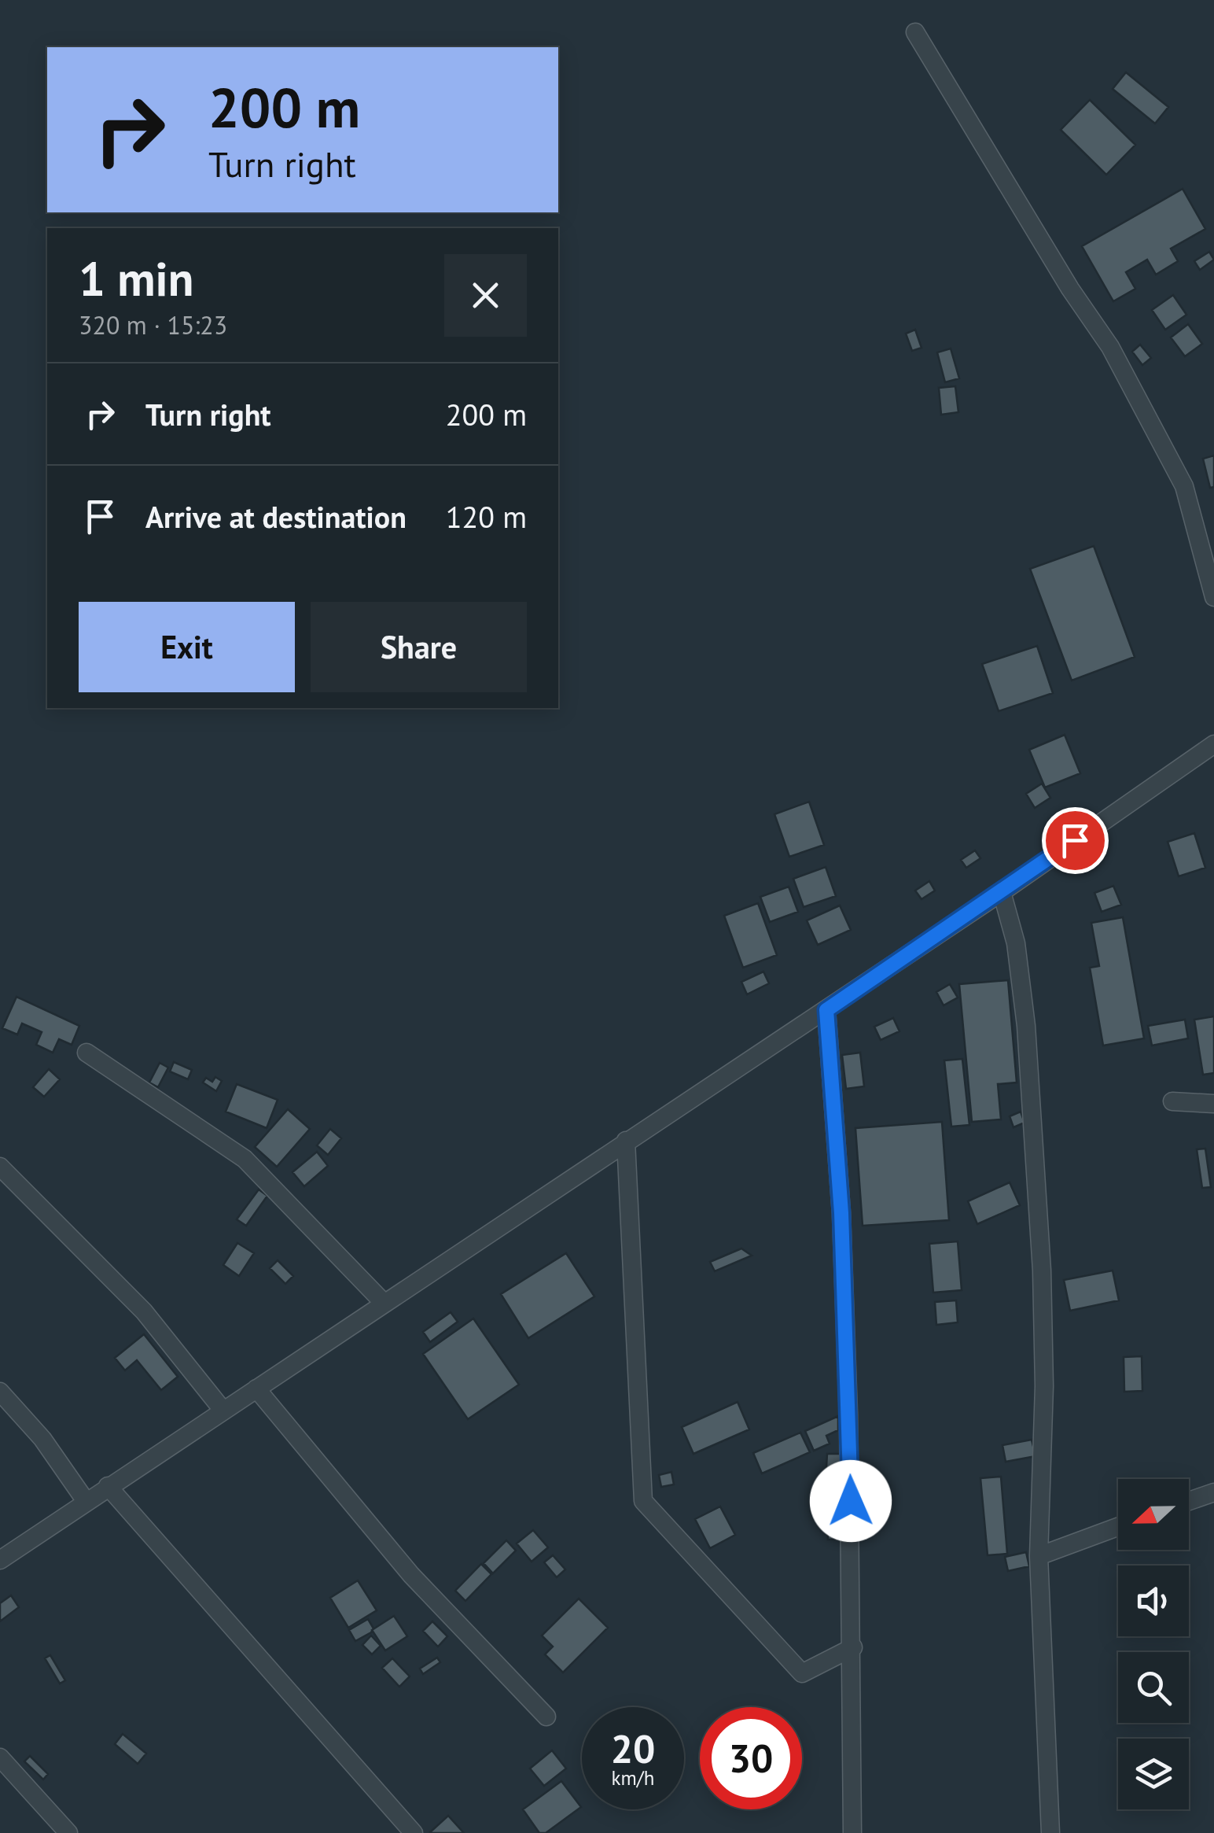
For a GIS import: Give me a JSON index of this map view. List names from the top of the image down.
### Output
{
  "north": "left",
  "page": {
    "turn": ["200 m", "Turn right"],
    "heading": ["1 min", "320 m · 15:23"],
    "list": [
      {
        "name": "Turn right",
        "value": "200 m"
      },
      {
        "name": "Arrive at destination",
        "value": "120 m"
      }
    ],
    "buttons": ["Exit", "Share"],
    "speed": "20 km/h",
    "limit": "30"
  }
}
